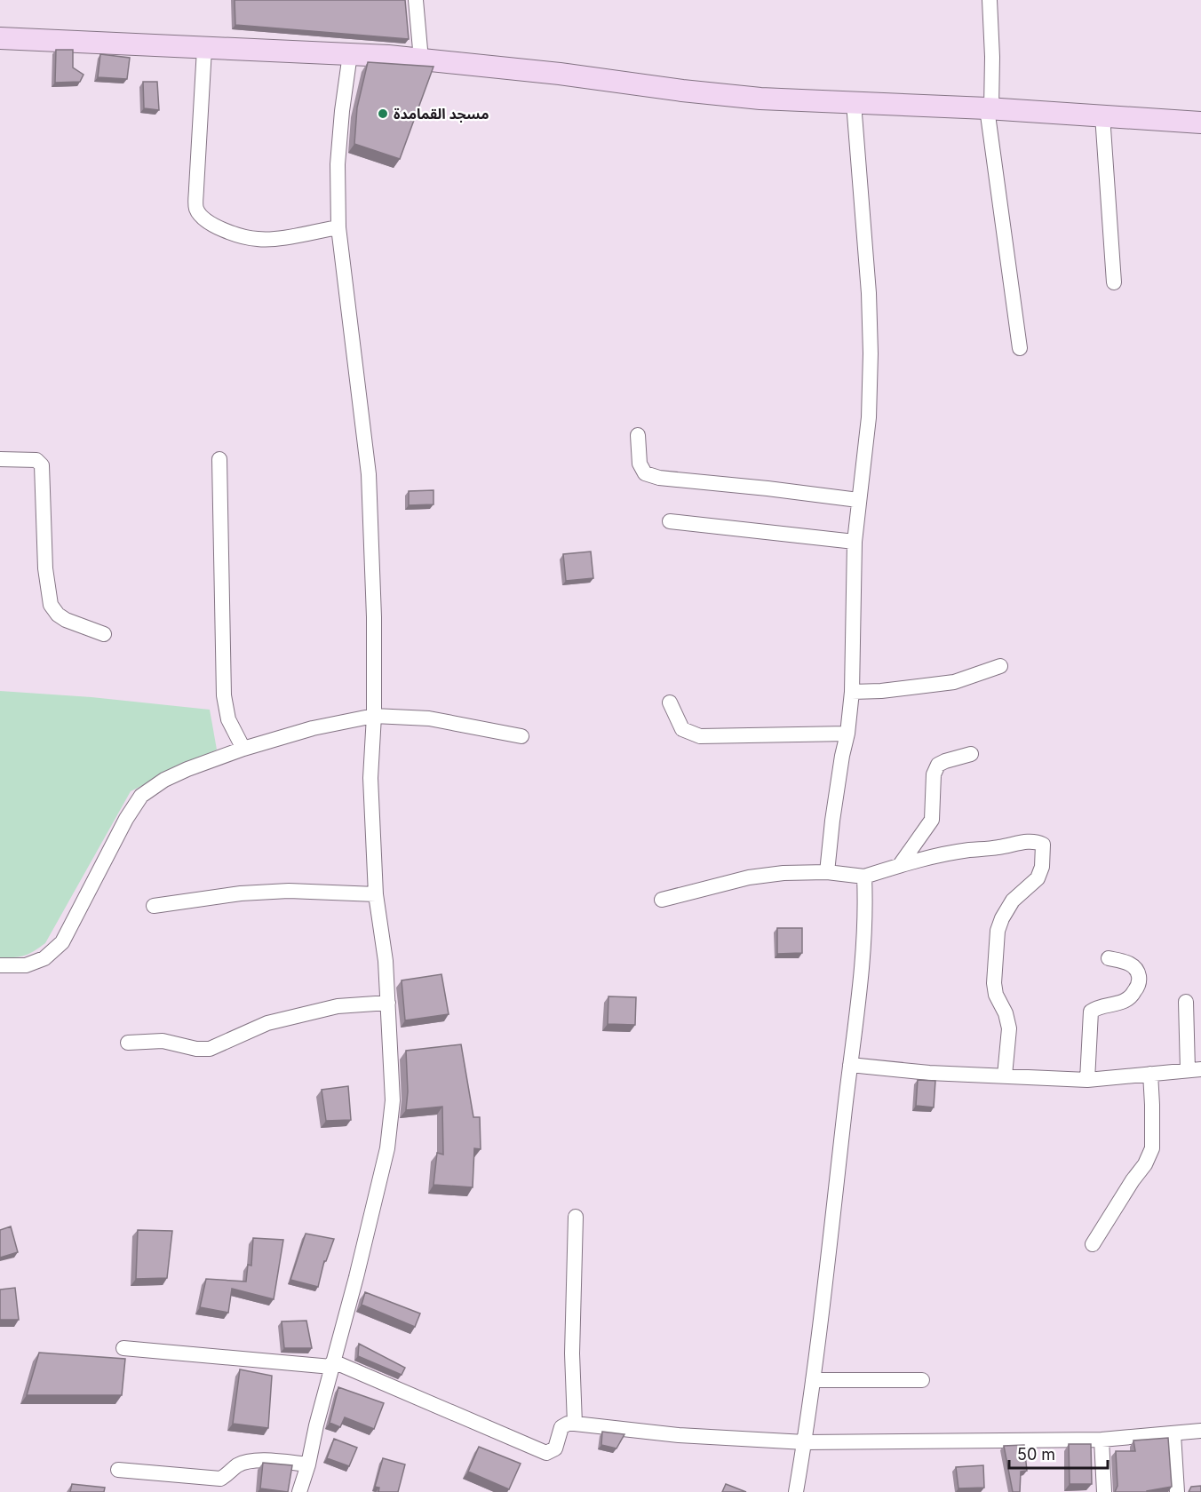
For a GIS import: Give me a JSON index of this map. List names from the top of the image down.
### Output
{
  "places": ["مسجد القمامدة"],
  "scale_bar": "50 m"
}
